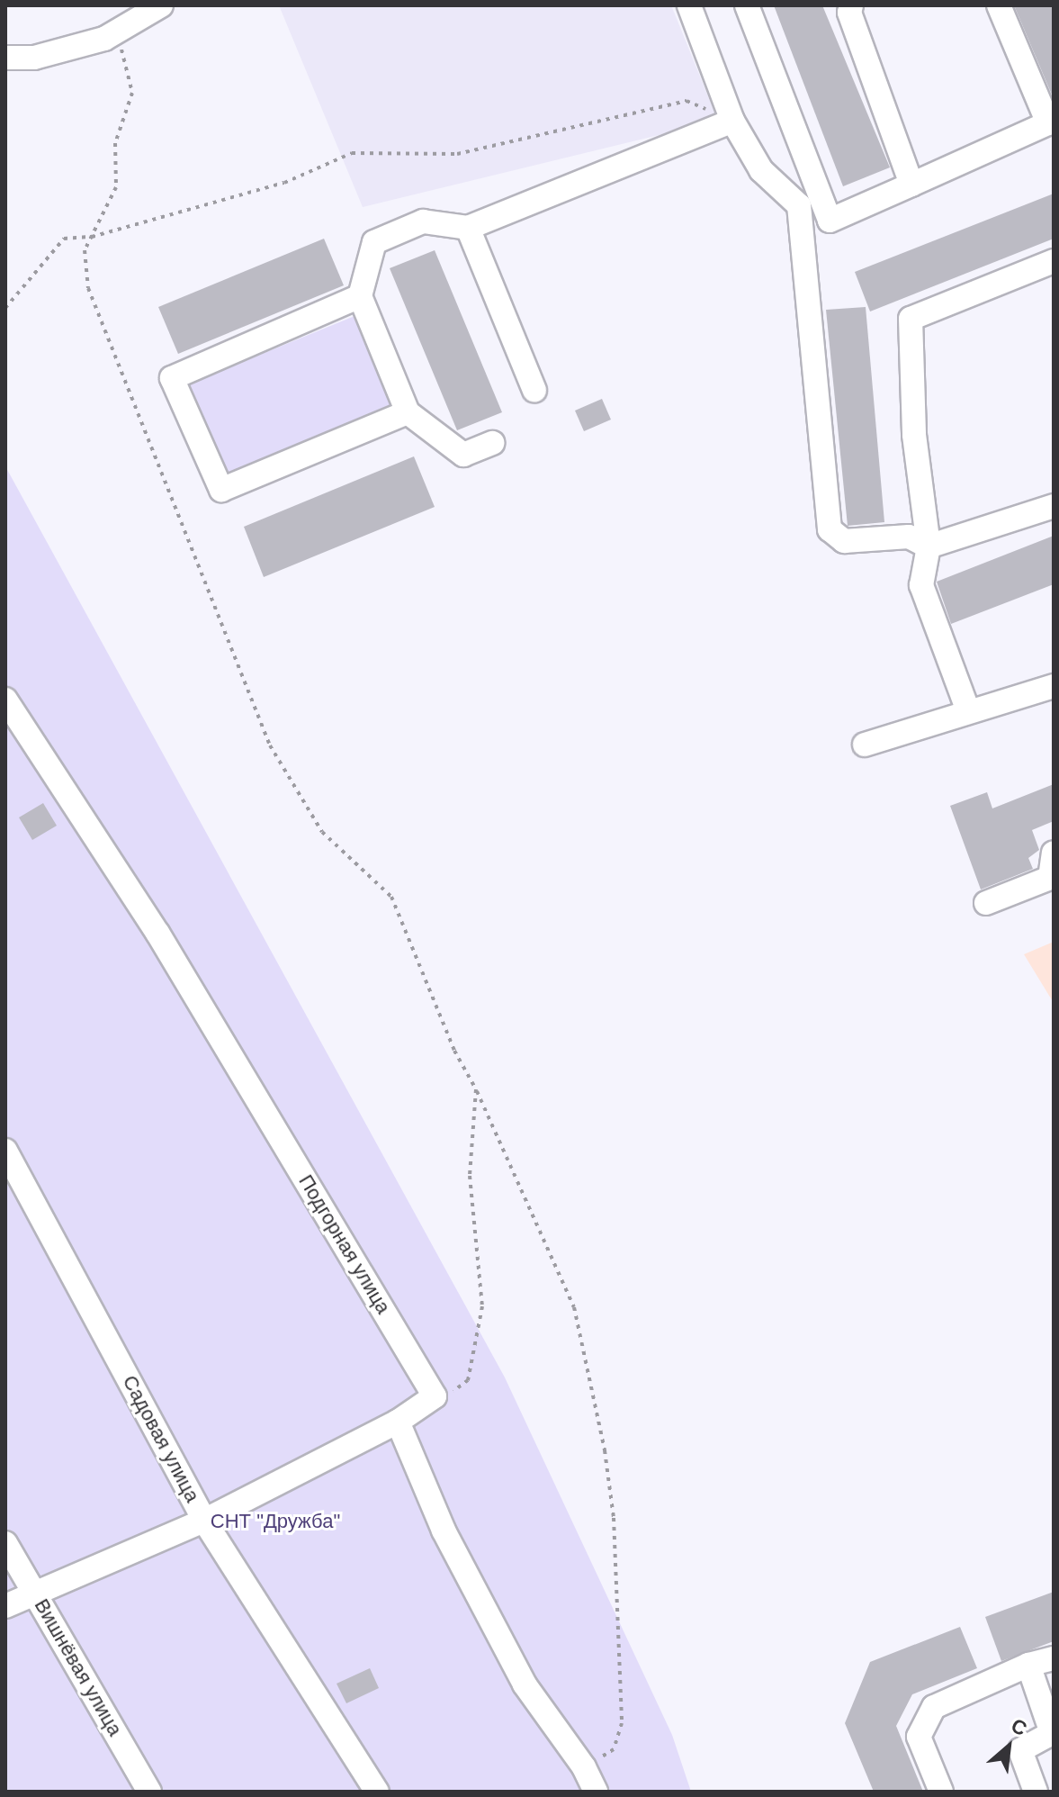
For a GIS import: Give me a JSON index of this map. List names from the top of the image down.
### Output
{
  "streets": {
    "street": ["Подгорная улица", "Садовая улица", "Вишнёвая улица"]
  },
  "parks": ["СНТ \"Дружба\""],
  "north": "top right"
}
